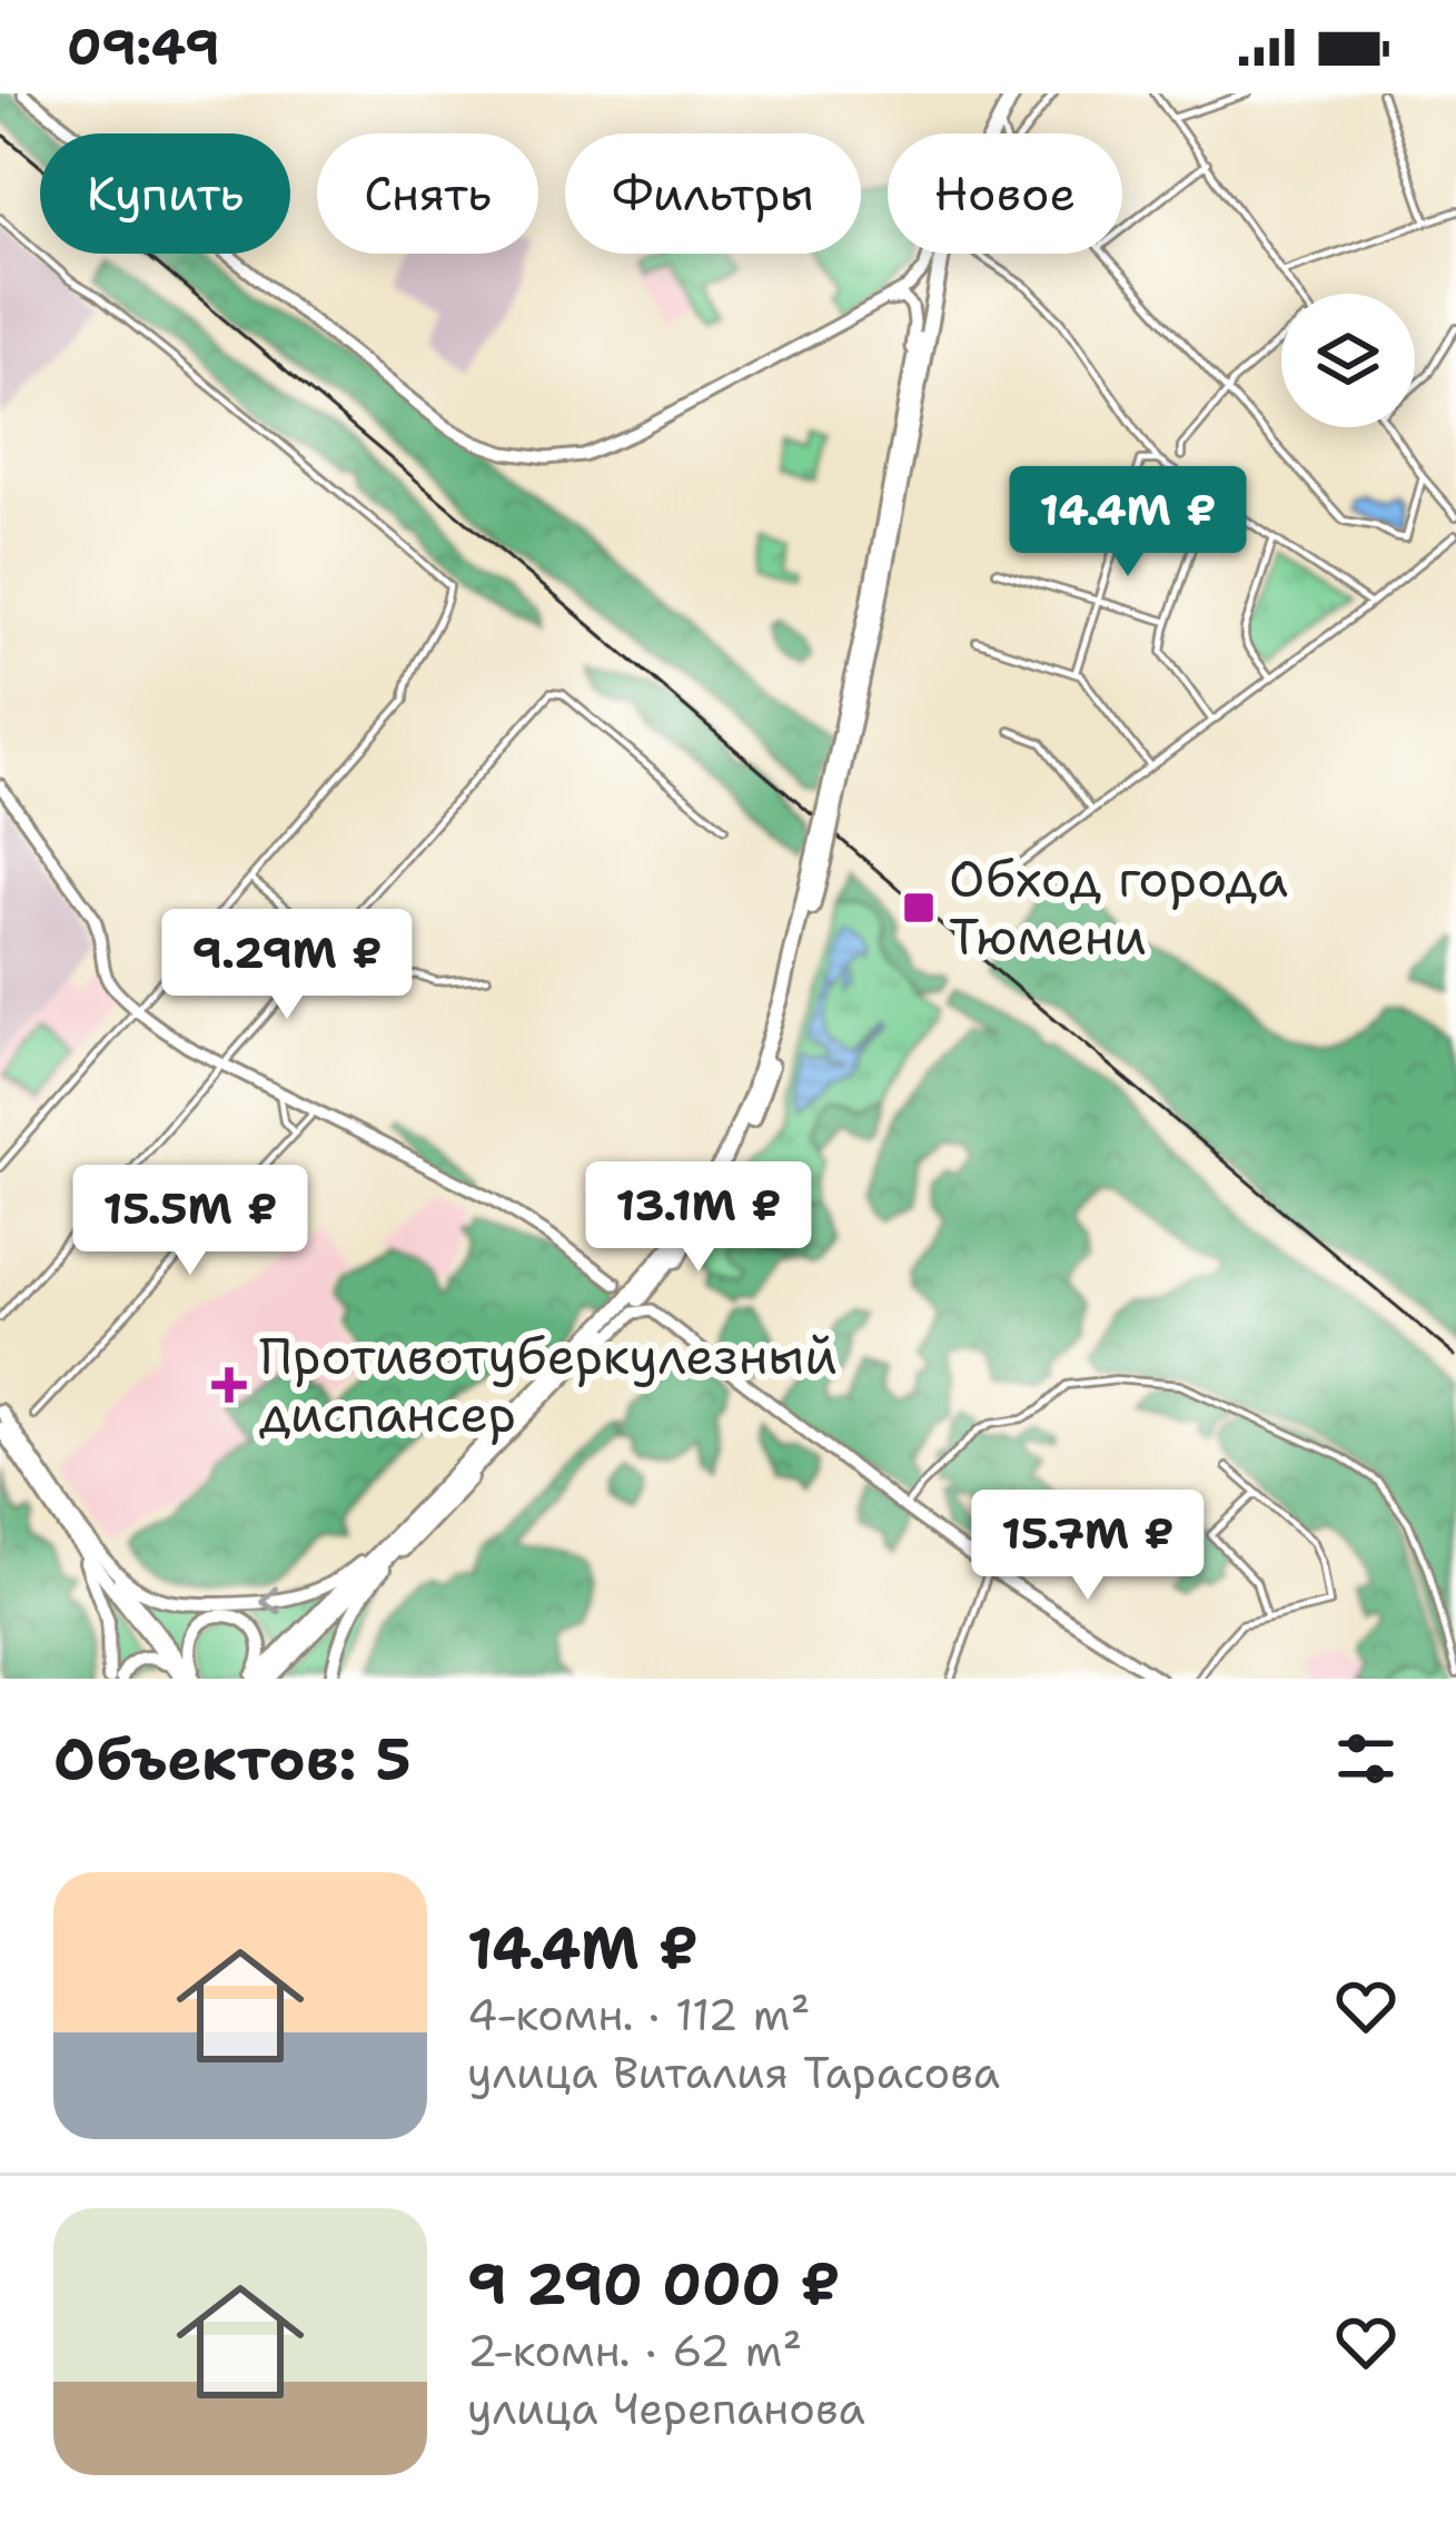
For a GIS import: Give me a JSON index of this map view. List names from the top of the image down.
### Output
{
  "places": {
    "transit": ["Обход города Тюмени"],
    "health": ["Противотуберкулезный диспансер"]
  },
  "page": {
    "status": "09:49",
    "chip": [
      "Купить",
      "Снять",
      "Фильтры",
      "Новое"
    ],
    "price": [
      "14.4M ₽",
      "9.29M ₽",
      "13.1M ₽",
      "15.5M ₽",
      "15.7M ₽"
    ],
    "heading": "Объектов: 5",
    "list": [
      {
        "name": "14.4M ₽",
        "note": "4-комн. · 112 m² · улица Виталия Тарасова"
      },
      {
        "name": "9 290 000 ₽",
        "note": "2-комн. · 62 m² · улица Черепанова"
      }
    ]
  }
}
